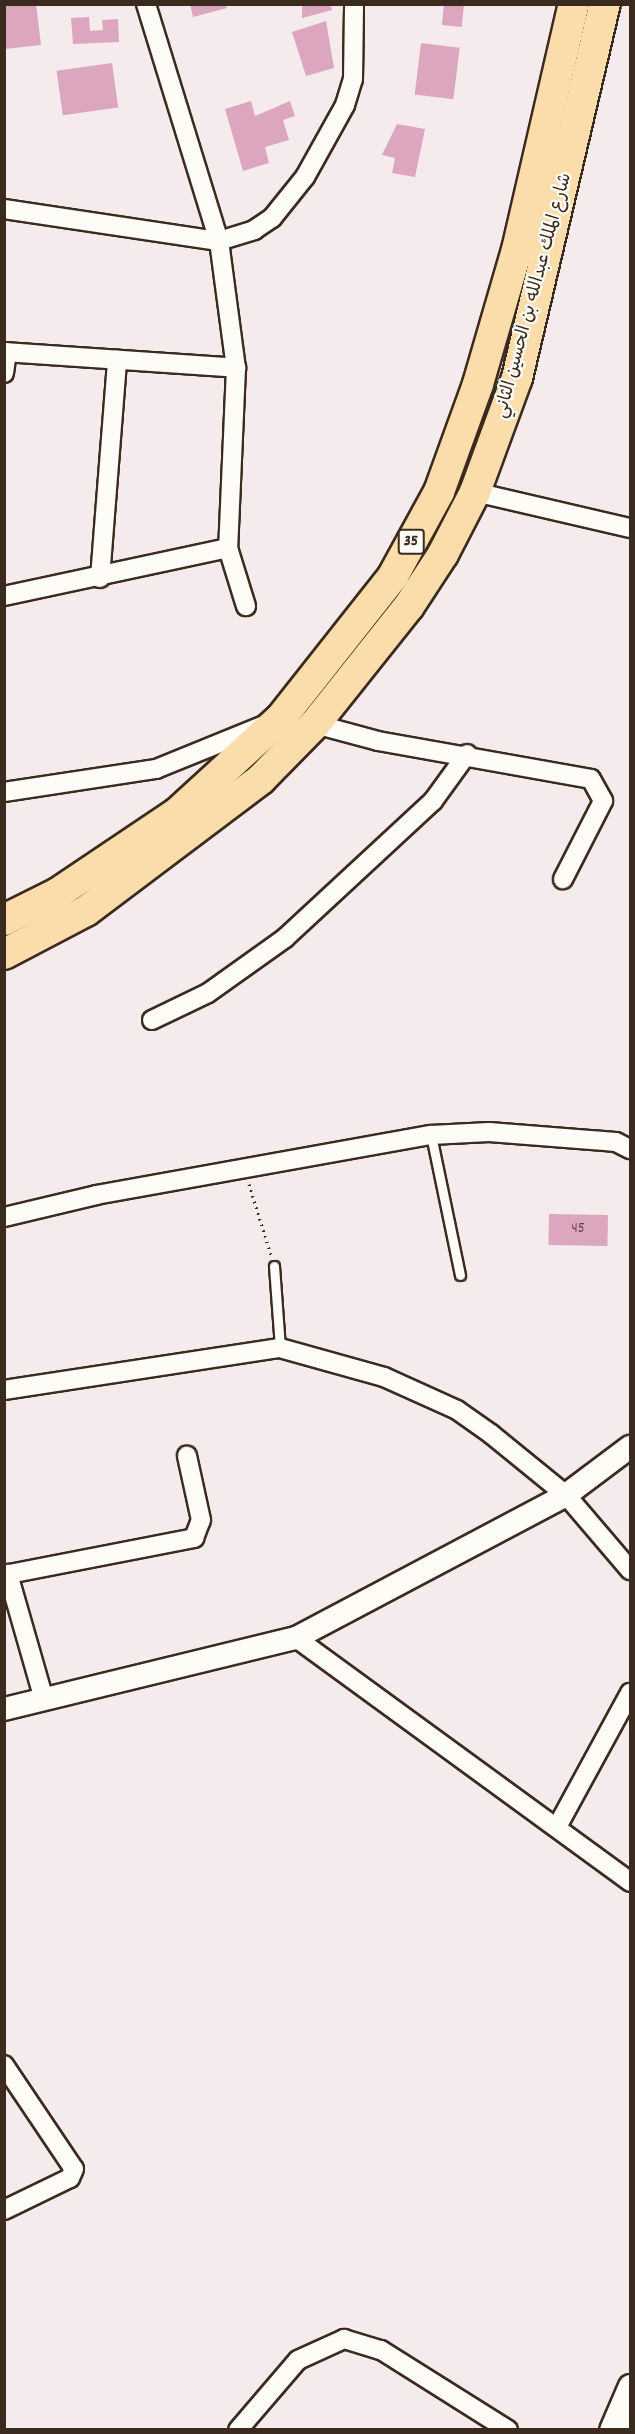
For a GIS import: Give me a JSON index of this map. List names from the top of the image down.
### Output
{
  "streets": {
    "highway": ["شارع الملك عبدالله بن الحسين الثاني", "35"]
  },
  "house_numbers": ["45"]
}
